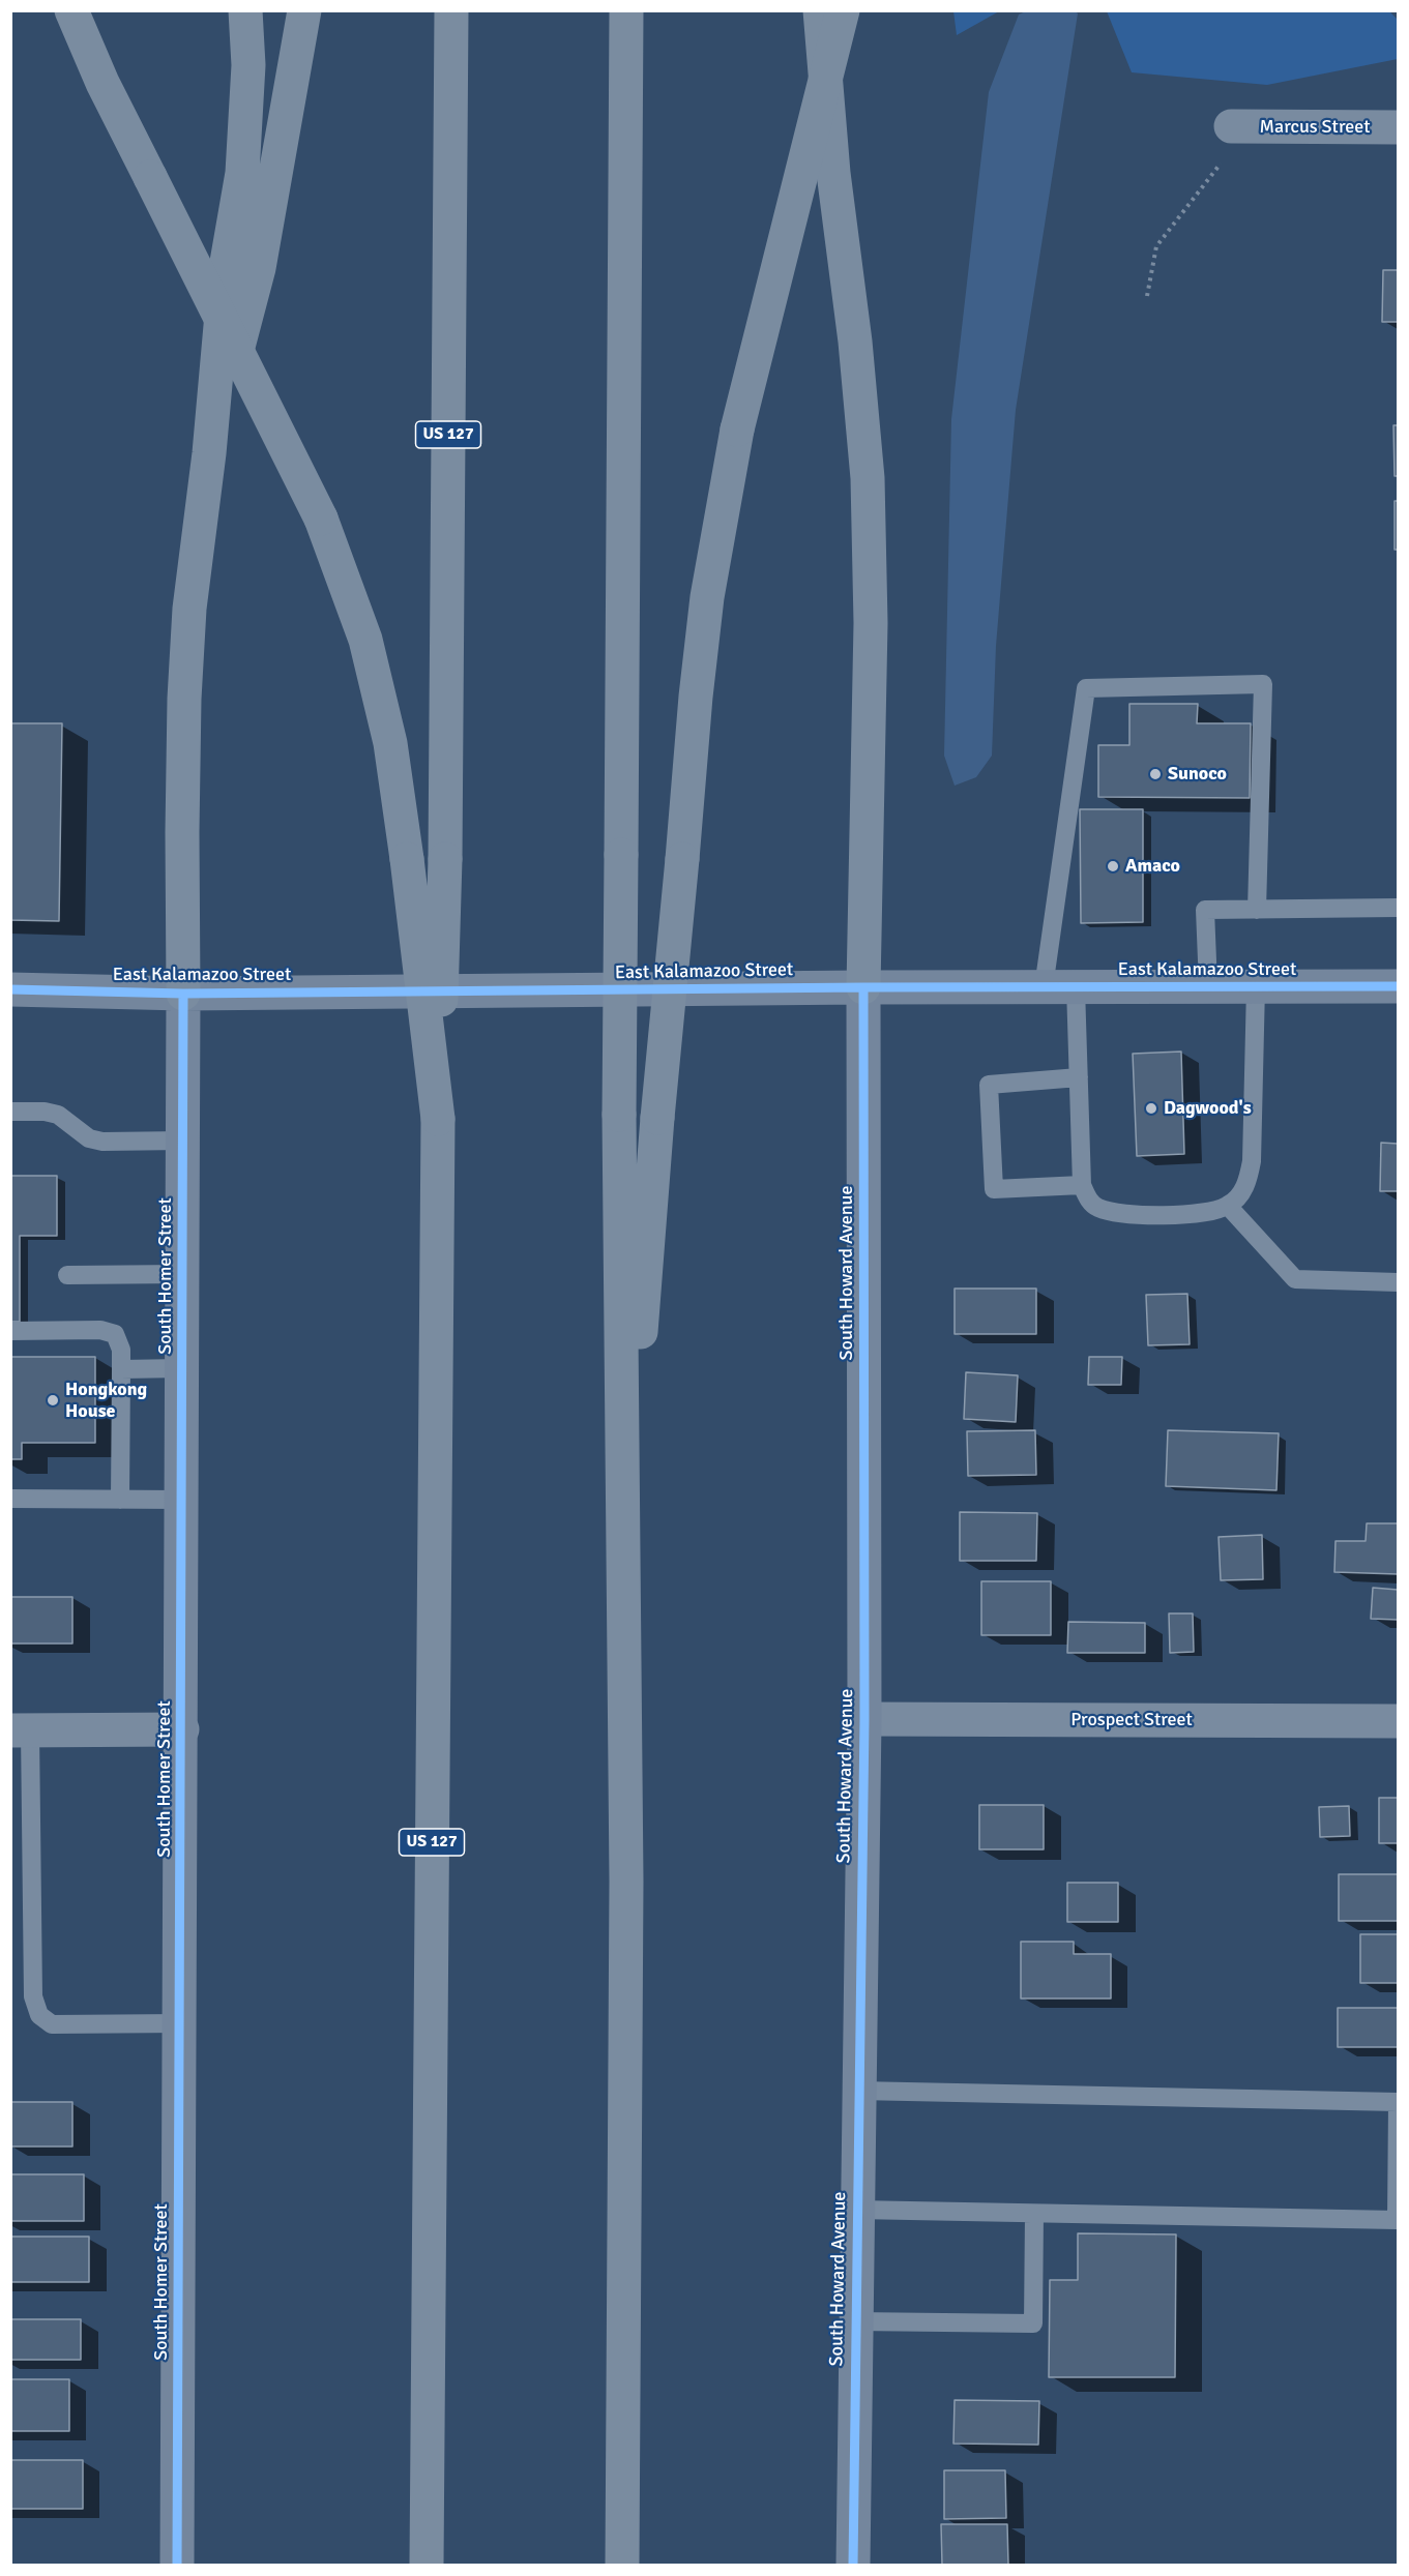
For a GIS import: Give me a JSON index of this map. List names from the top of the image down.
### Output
{
  "streets": {
    "highway": ["US 127"],
    "street": [
      "Marcus Street",
      "East Kalamazoo Street",
      "South Howard Avenue",
      "South Homer Street",
      "Prospect Street"
    ]
  },
  "crossings": [
    ["East Kalamazoo Street", "South Howard Avenue"],
    ["East Kalamazoo Street", "South Homer Street"],
    ["South Howard Avenue", "Prospect Street"]
  ],
  "places": [
    "Sunoco",
    "Amaco",
    "Dagwood's",
    "Hongkong House"
  ]
}
